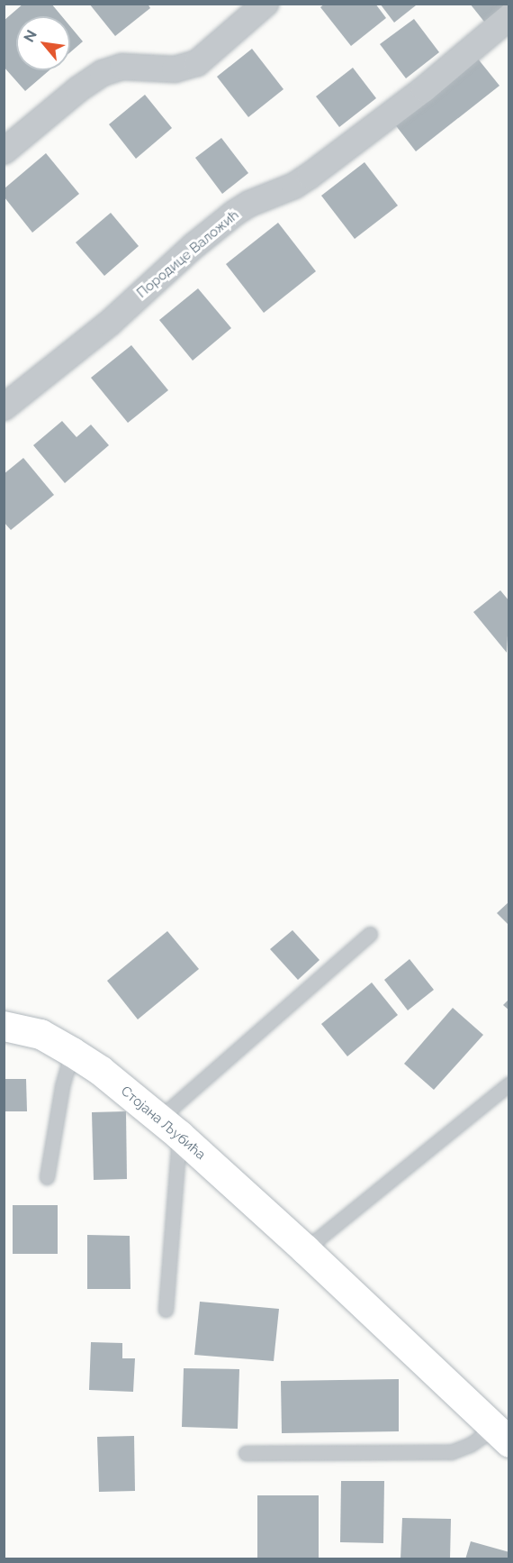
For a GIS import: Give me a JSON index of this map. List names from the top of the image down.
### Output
{
  "streets": {
    "street": ["Породице Валожић", "Стојана Љубића"]
  },
  "north": "top left"
}
